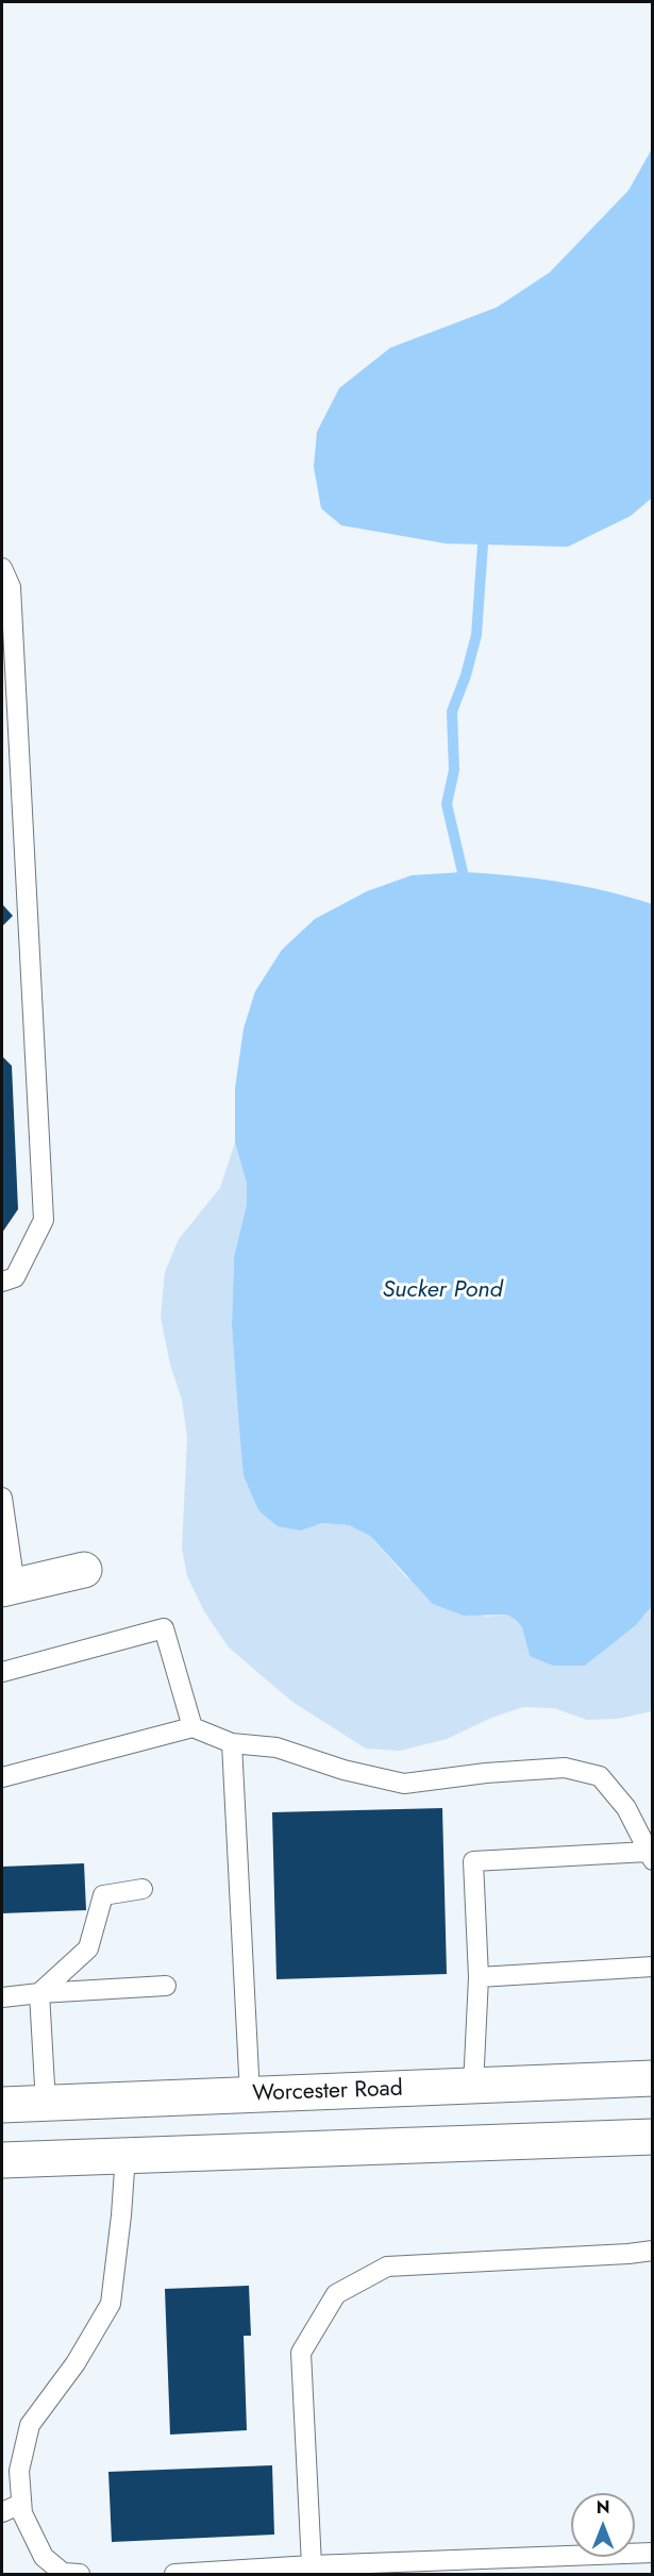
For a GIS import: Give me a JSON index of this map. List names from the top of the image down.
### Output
{
  "streets": {
    "main road": ["Worcester Road"]
  },
  "water": ["Sucker Pond"],
  "north": "top"
}
